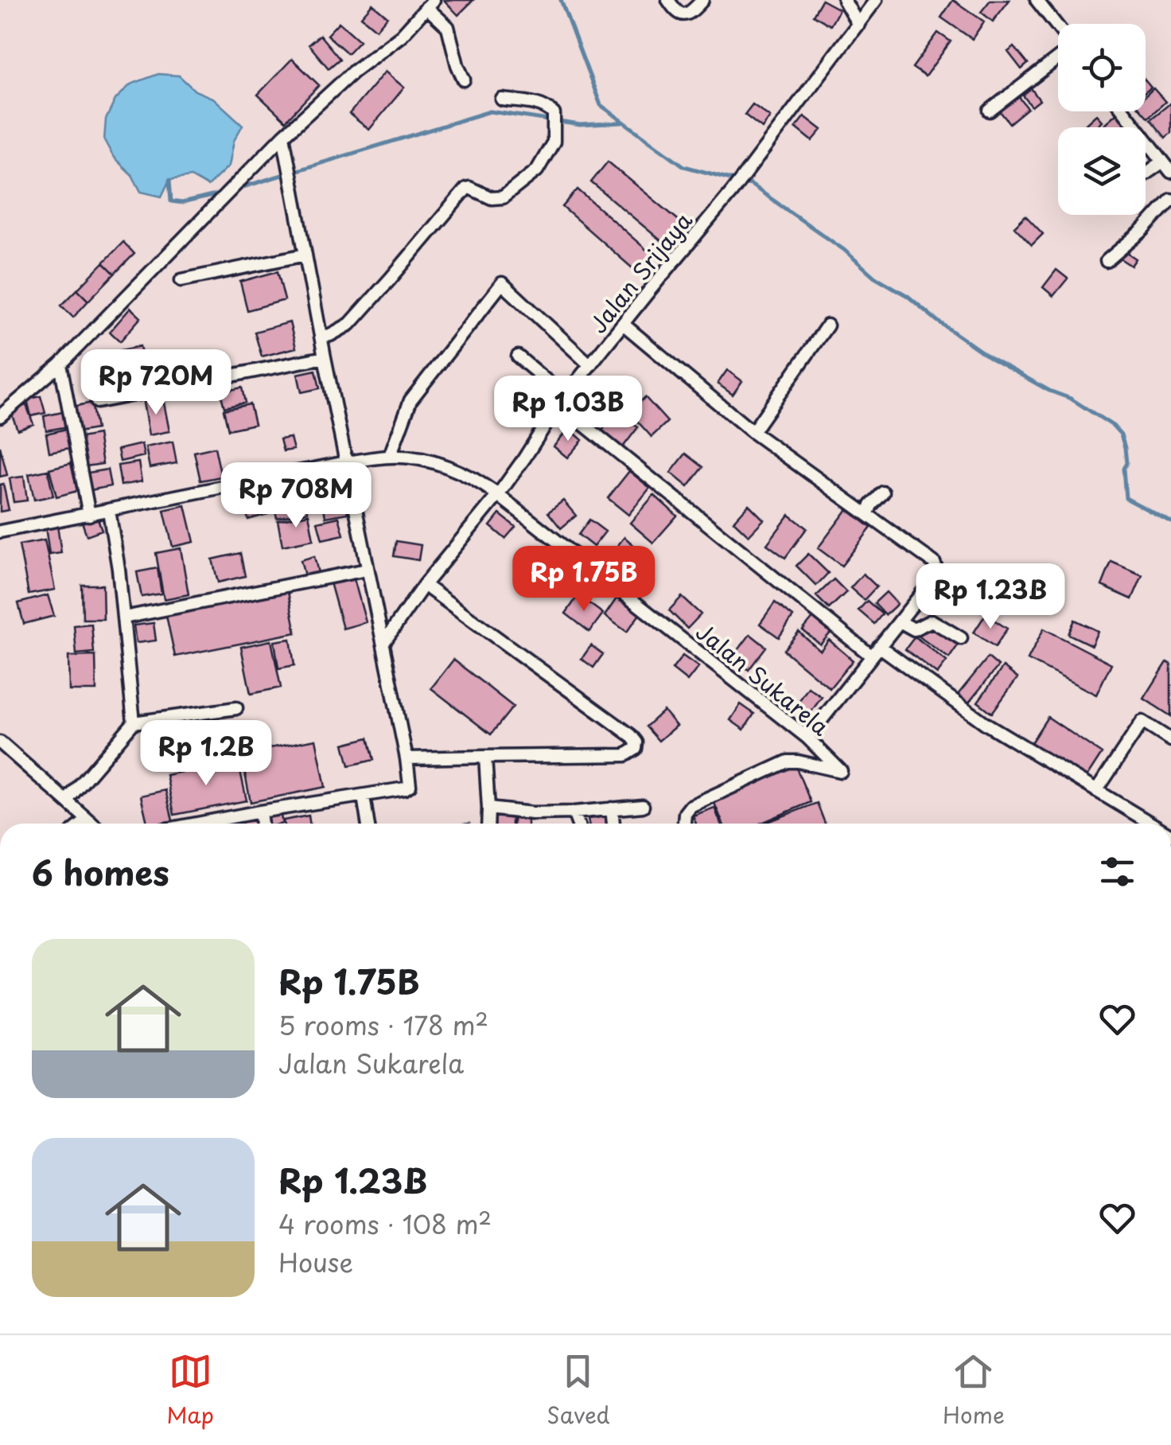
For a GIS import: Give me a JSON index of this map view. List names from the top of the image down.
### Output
{
  "streets": {
    "street": ["Jalan Srijaya", "Jalan Sukarela"]
  },
  "crossings": [
    ["Jalan Srijaya", "Jalan Sukarela"]
  ],
  "page": {
    "price": [
      "Rp 720M",
      "Rp 1.03B",
      "Rp 708M",
      "Rp 1.75B",
      "Rp 1.23B",
      "Rp 1.2B"
    ],
    "heading": "6 homes",
    "list": [
      {
        "name": "Rp 1.75B",
        "note": "5 rooms · 178 m² · Jalan Sukarela"
      },
      {
        "name": "Rp 1.23B",
        "note": "4 rooms · 108 m² · House"
      }
    ],
    "tabs": ["Map", "Saved", "Home"]
  }
}
